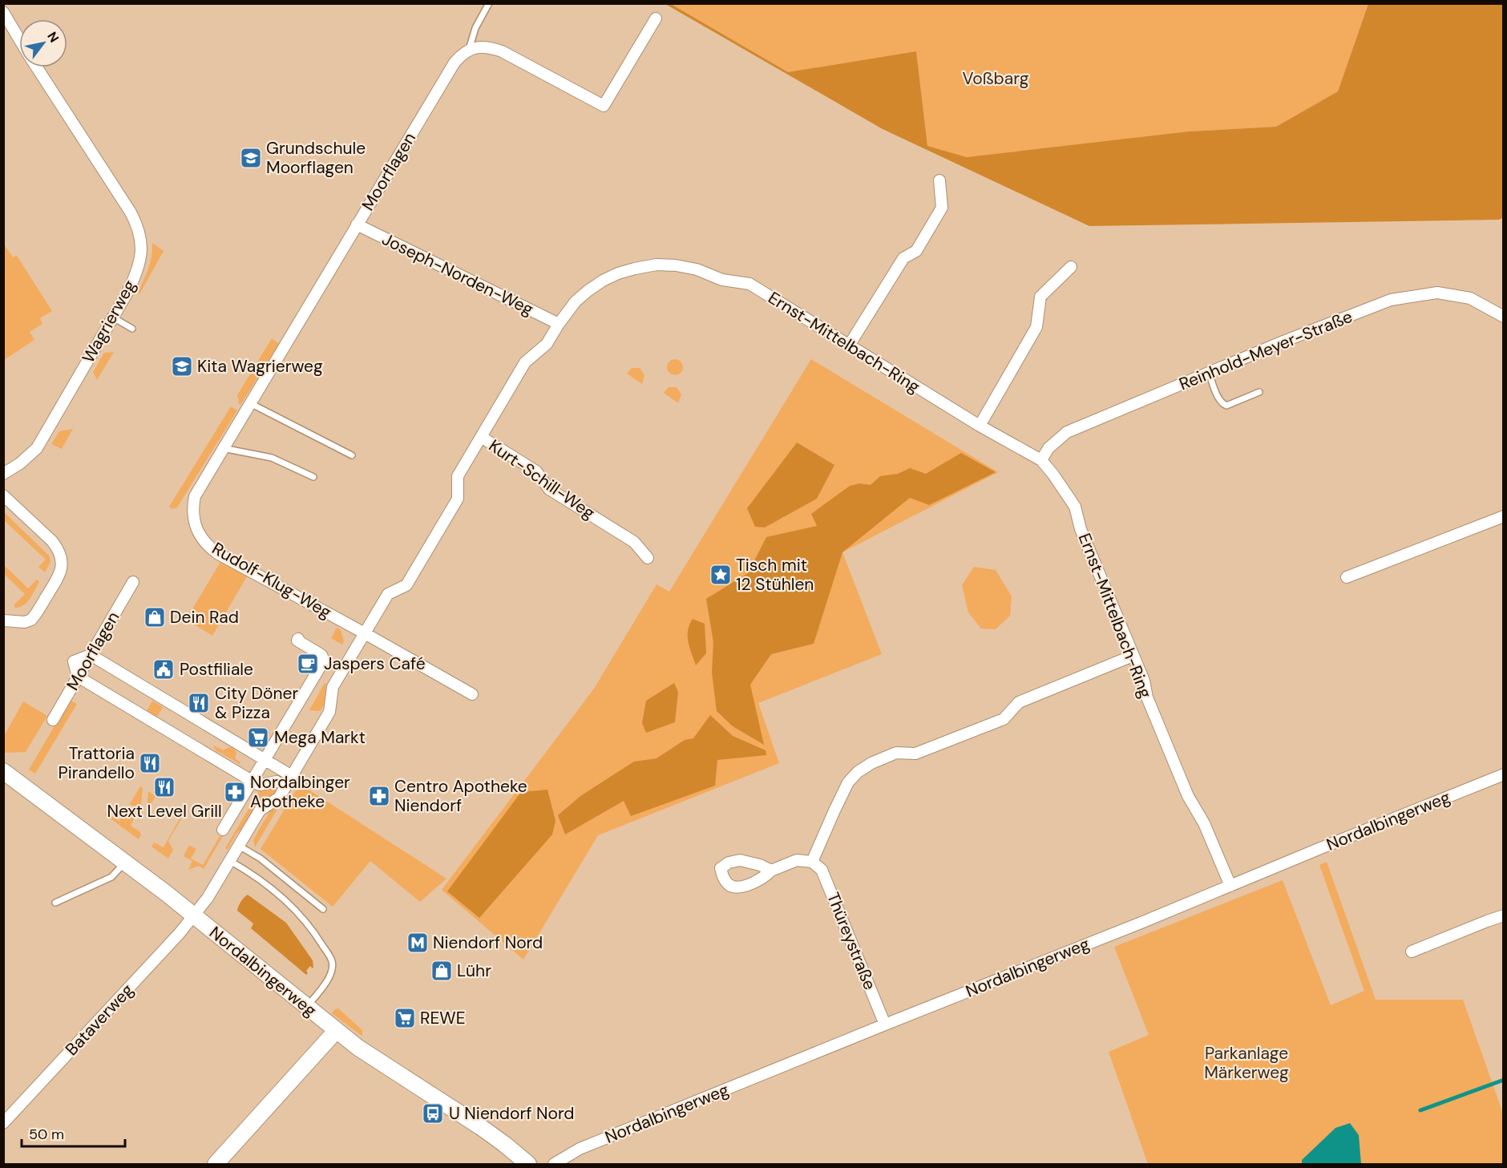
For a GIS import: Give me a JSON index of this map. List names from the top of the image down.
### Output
{
  "streets": {
    "street": [
      "Moorflagen",
      "Joseph-Norden-Weg",
      "Wagrierweg",
      "Ernst-Mittelbach-Ring",
      "Reinhold-Meyer-Straße",
      "Kurt-Schill-Weg",
      "Rudolf-Klug-Weg",
      "Nordalbingerweg",
      "Thüreystraße",
      "Bataverweg"
    ]
  },
  "crossings": [
    ["Moorflagen", "Joseph-Norden-Weg"],
    ["Moorflagen", "Rudolf-Klug-Weg"],
    ["Joseph-Norden-Weg", "Ernst-Mittelbach-Ring"],
    ["Ernst-Mittelbach-Ring", "Reinhold-Meyer-Straße"],
    ["Ernst-Mittelbach-Ring", "Kurt-Schill-Weg"],
    ["Ernst-Mittelbach-Ring", "Rudolf-Klug-Weg"],
    ["Ernst-Mittelbach-Ring", "Nordalbingerweg"],
    ["Ernst-Mittelbach-Ring", "Bataverweg"],
    ["Nordalbingerweg", "Thüreystraße"],
    ["Nordalbingerweg", "Bataverweg"]
  ],
  "parks": ["Voßbarg", "Parkanlage Märkerweg"],
  "places": {
    "school or university": ["Grundschule Moorflagen", "Kita Wagrierweg"],
    "place": ["Tisch mit 12 Stühlen"],
    "shop": ["Dein Rad", "Lühr"],
    "cafe": ["Jaspers Café"],
    "public building": ["Postfiliale"],
    "restaurant": ["City Döner & Pizza", "Trattoria Pirandello", "Next Level Grill"],
    "supermarket": ["Mega Markt", "REWE"],
    "pharmacy": ["Nordalbinger Apotheke", "Centro Apotheke Niendorf"],
    "metro station": ["Niendorf Nord"],
    "bus stop": ["U Niendorf Nord"]
  },
  "scale_bar": "50 m",
  "north": "top right"
}
